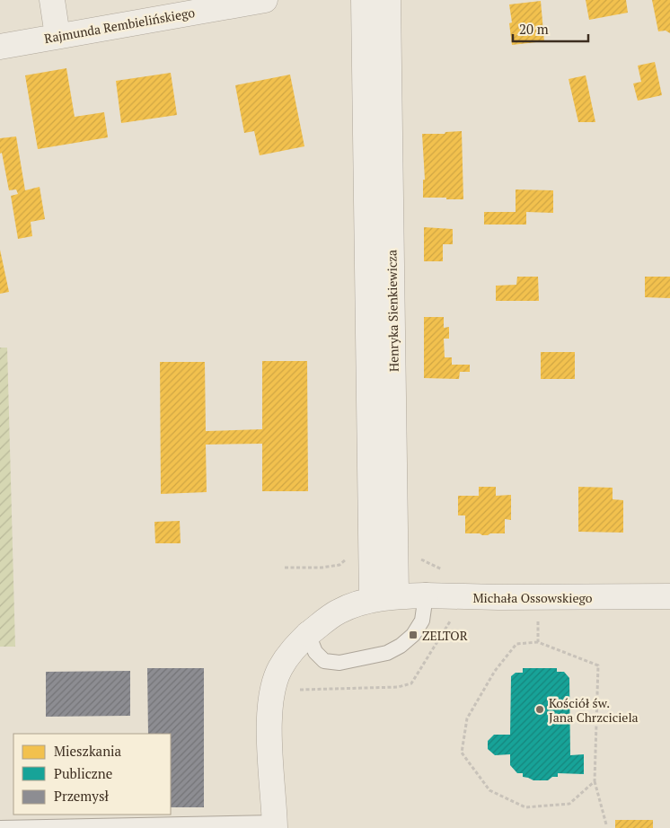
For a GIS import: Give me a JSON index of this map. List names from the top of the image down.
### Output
{
  "streets": {
    "street": ["Rajmunda Rembielińskiego", "Henryka Sienkiewicza", "Michała Ossowskiego"]
  },
  "crossings": [
    ["Henryka Sienkiewicza", "Michała Ossowskiego"]
  ],
  "places": {
    "transit": ["ZELTOR"],
    "other": ["Kościół św. Jana Chrzciciela"]
  },
  "legend": ["Mieszkania", "Publiczne", "Przemysł"],
  "scale_bar": "20 m"
}
